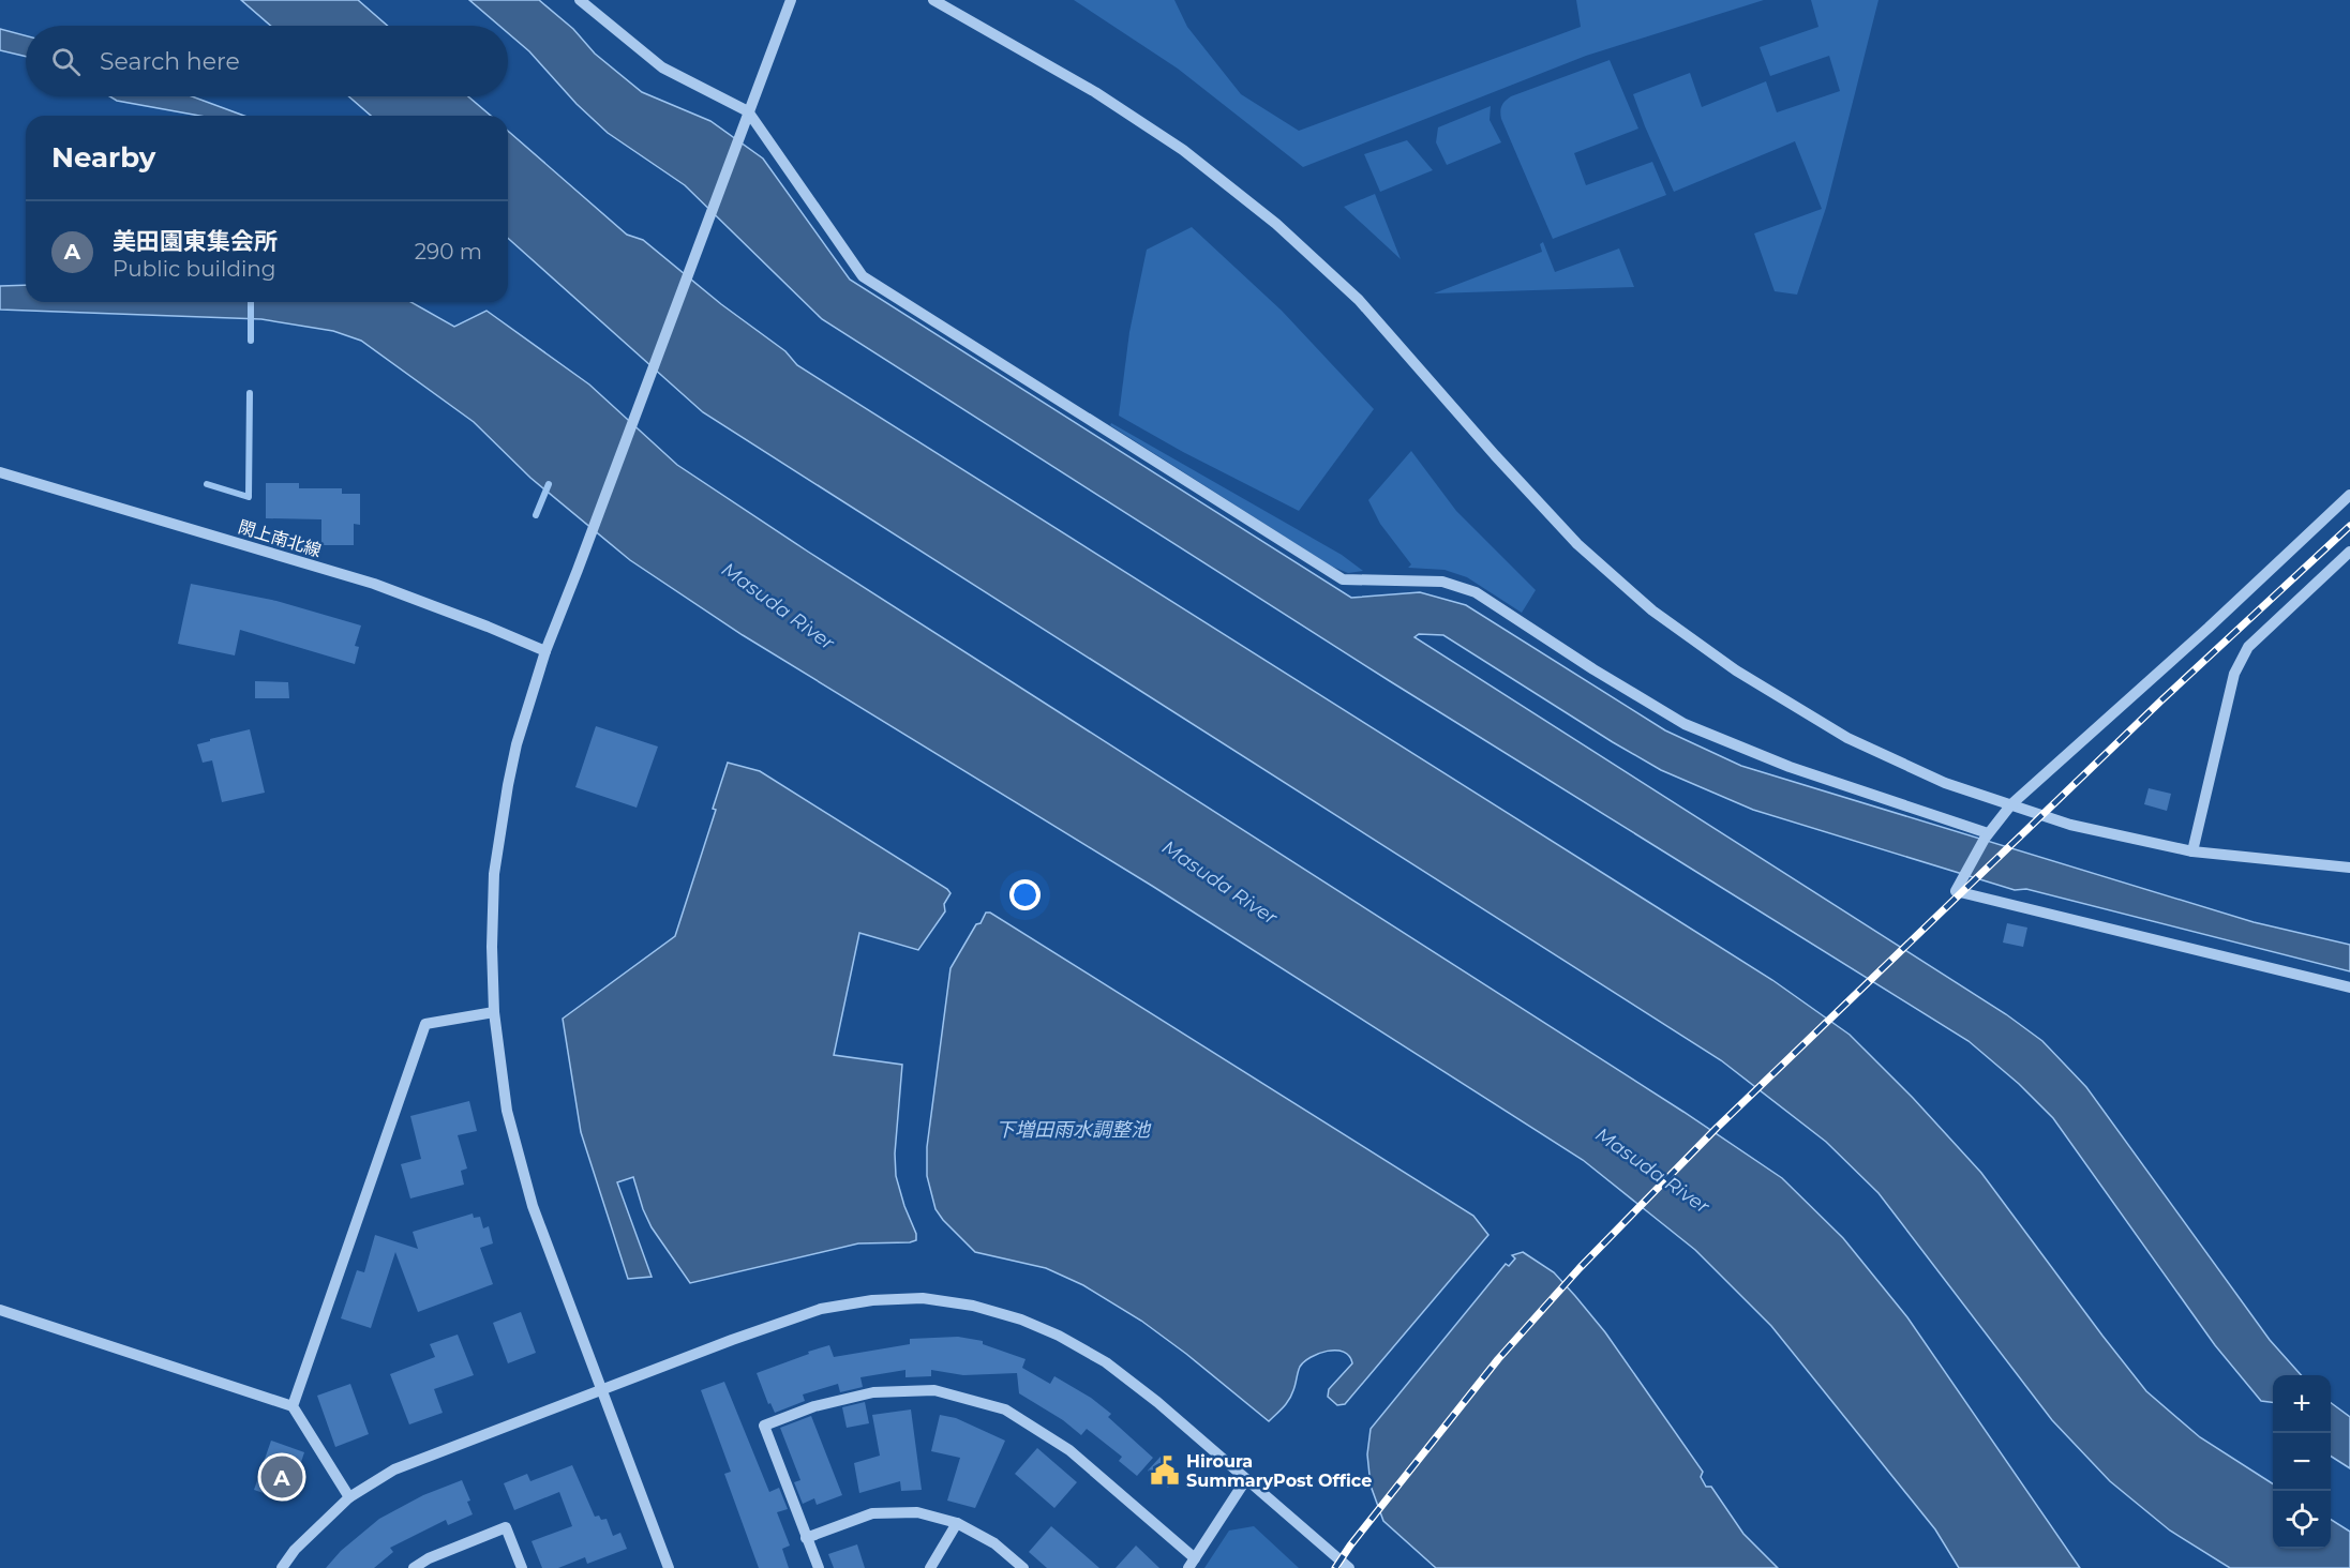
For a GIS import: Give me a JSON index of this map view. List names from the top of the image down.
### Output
{
  "streets": {
    "street": ["閖上南北線"]
  },
  "water": ["Masuda River", "下増田雨水調整池"],
  "places": {
    "public building": ["Hiroura SummaryPost Office"]
  },
  "page": {
    "search": "Search here",
    "heading": "Nearby",
    "list": [
      {
        "mark": "A",
        "name": "美田園東集会所",
        "note": "Public building",
        "value": "290 m"
      }
    ],
    "map_buttons": ["+", "−"],
    "pins": "A"
  }
}
